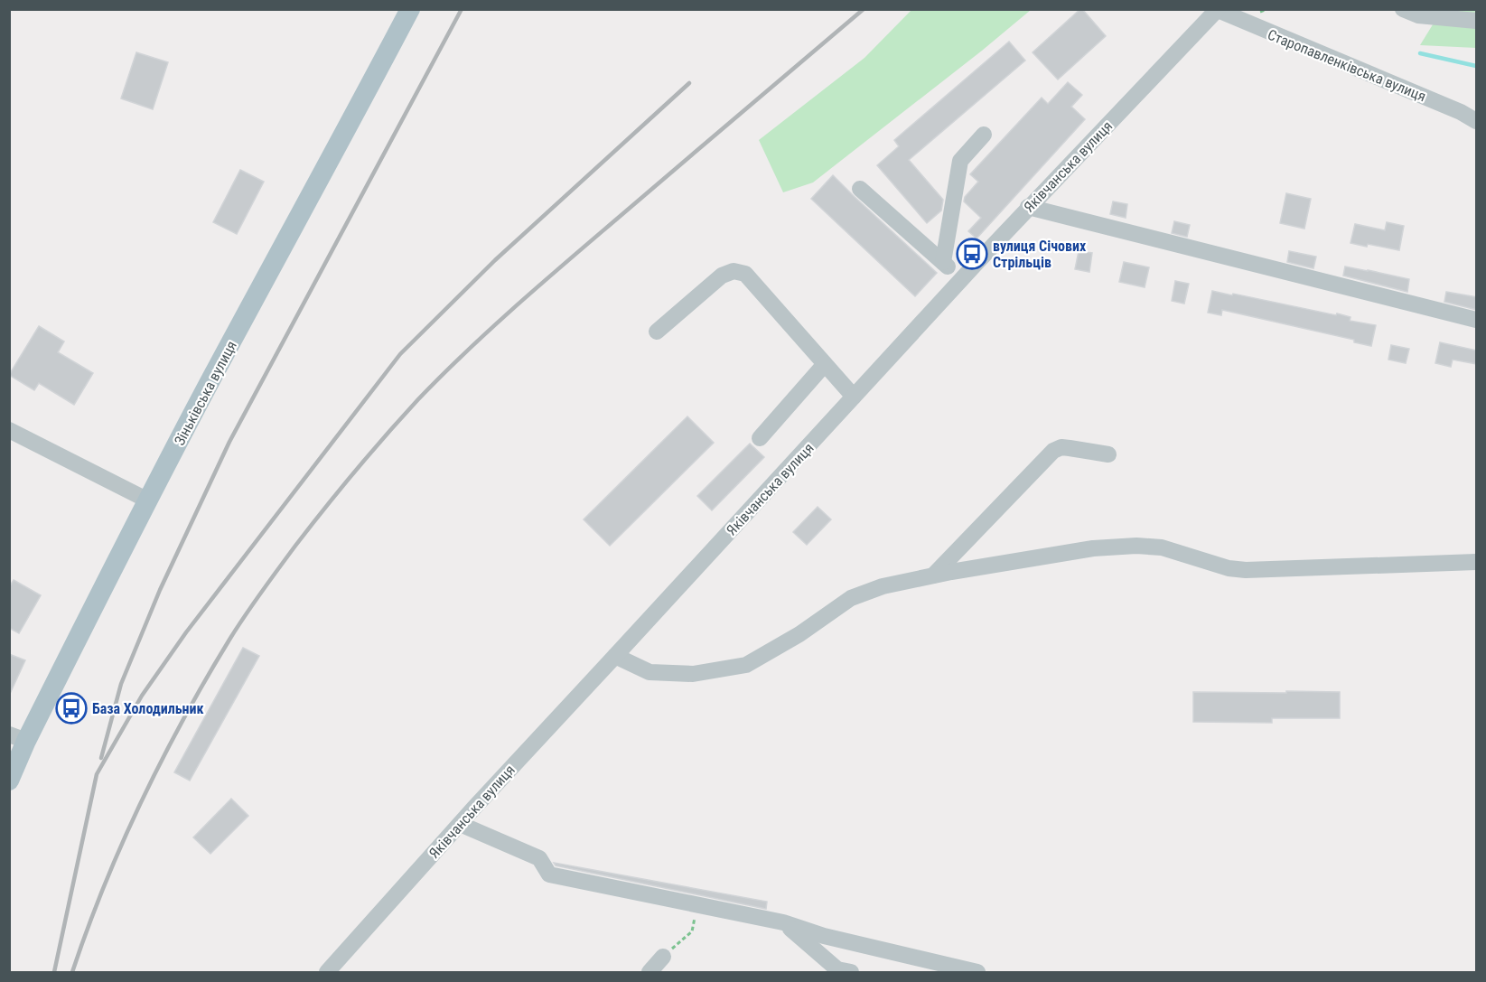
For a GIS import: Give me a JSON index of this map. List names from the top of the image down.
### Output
{
  "streets": {
    "main road": ["Зіньківська вулиця"],
    "street": ["Старопавленківська вулиця", "Яківчанська вулиця"]
  },
  "crossings": [
    ["Старопавленківська вулиця", "Яківчанська вулиця"]
  ],
  "places": {
    "bus stop": ["вулиця Січових Стрільців", "База Холодильник"]
  }
}
